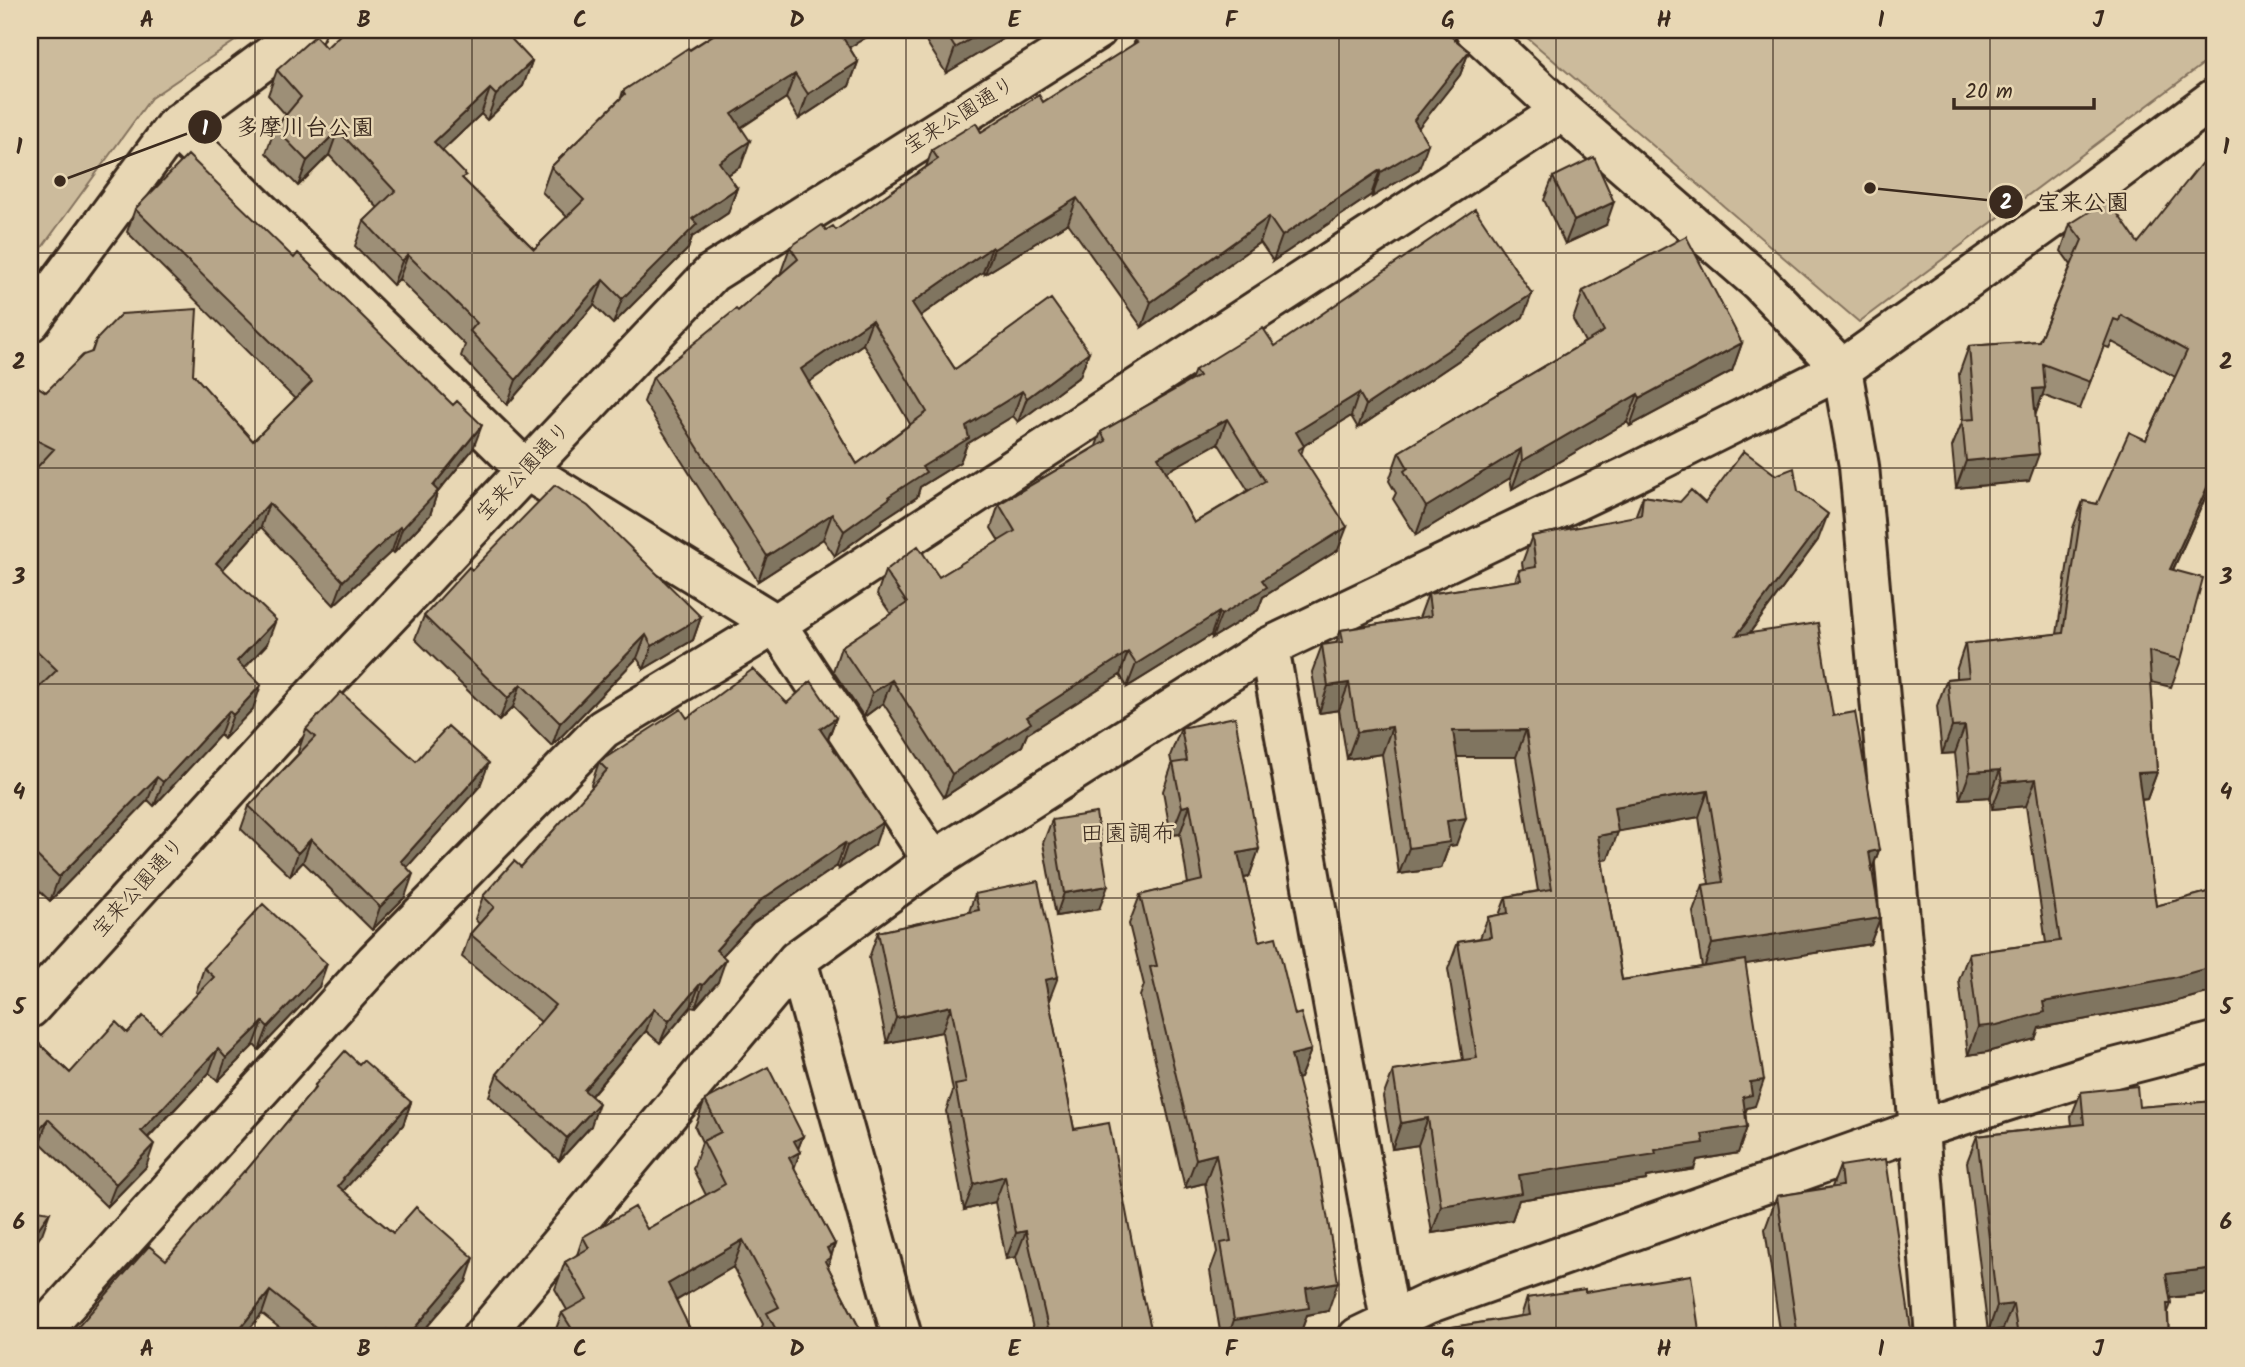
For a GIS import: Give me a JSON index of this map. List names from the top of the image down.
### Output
{
  "streets": {
    "street": ["宝来公園通り"]
  },
  "districts": ["田園調布"],
  "places": ["多摩川台公園", "宝来公園"],
  "scale_bar": "20 m",
  "grid": {
    "columns": [
      "A",
      "B",
      "C",
      "D",
      "E",
      "F",
      "G",
      "H",
      "I",
      "J"
    ],
    "rows": [
      "1",
      "2",
      "3",
      "4",
      "5",
      "6"
    ]
  }
}
